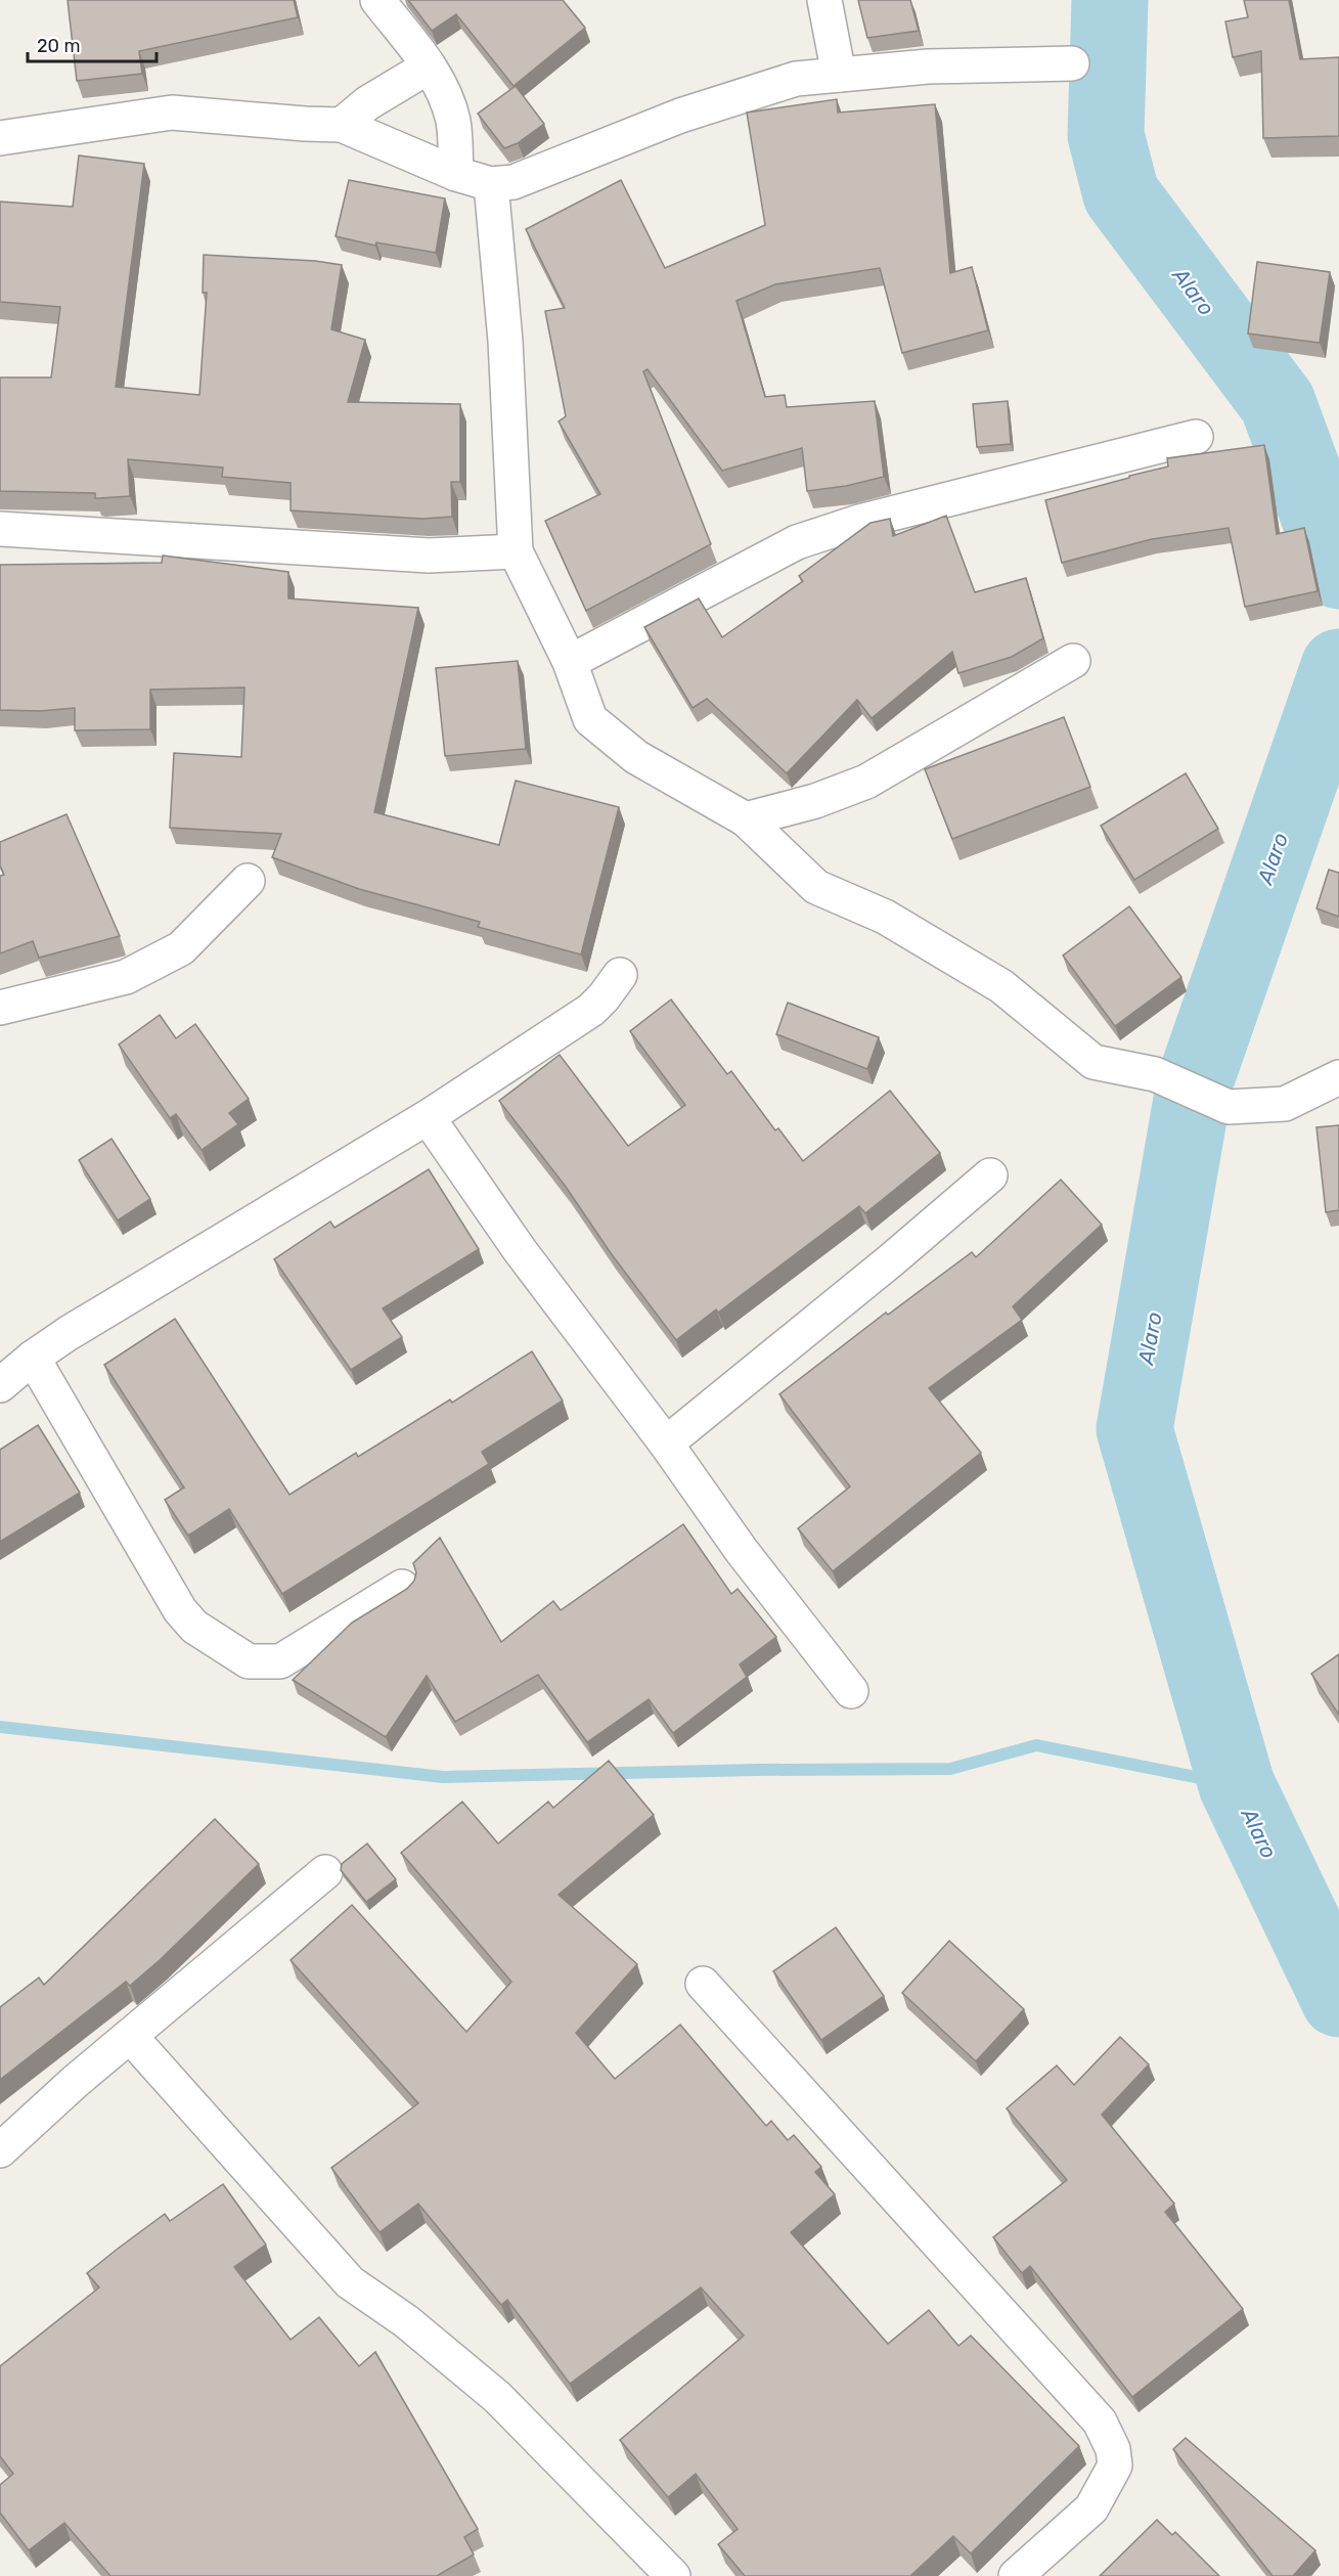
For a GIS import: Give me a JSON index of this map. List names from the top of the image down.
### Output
{
  "water": ["Alaro"],
  "scale_bar": "20 m"
}
